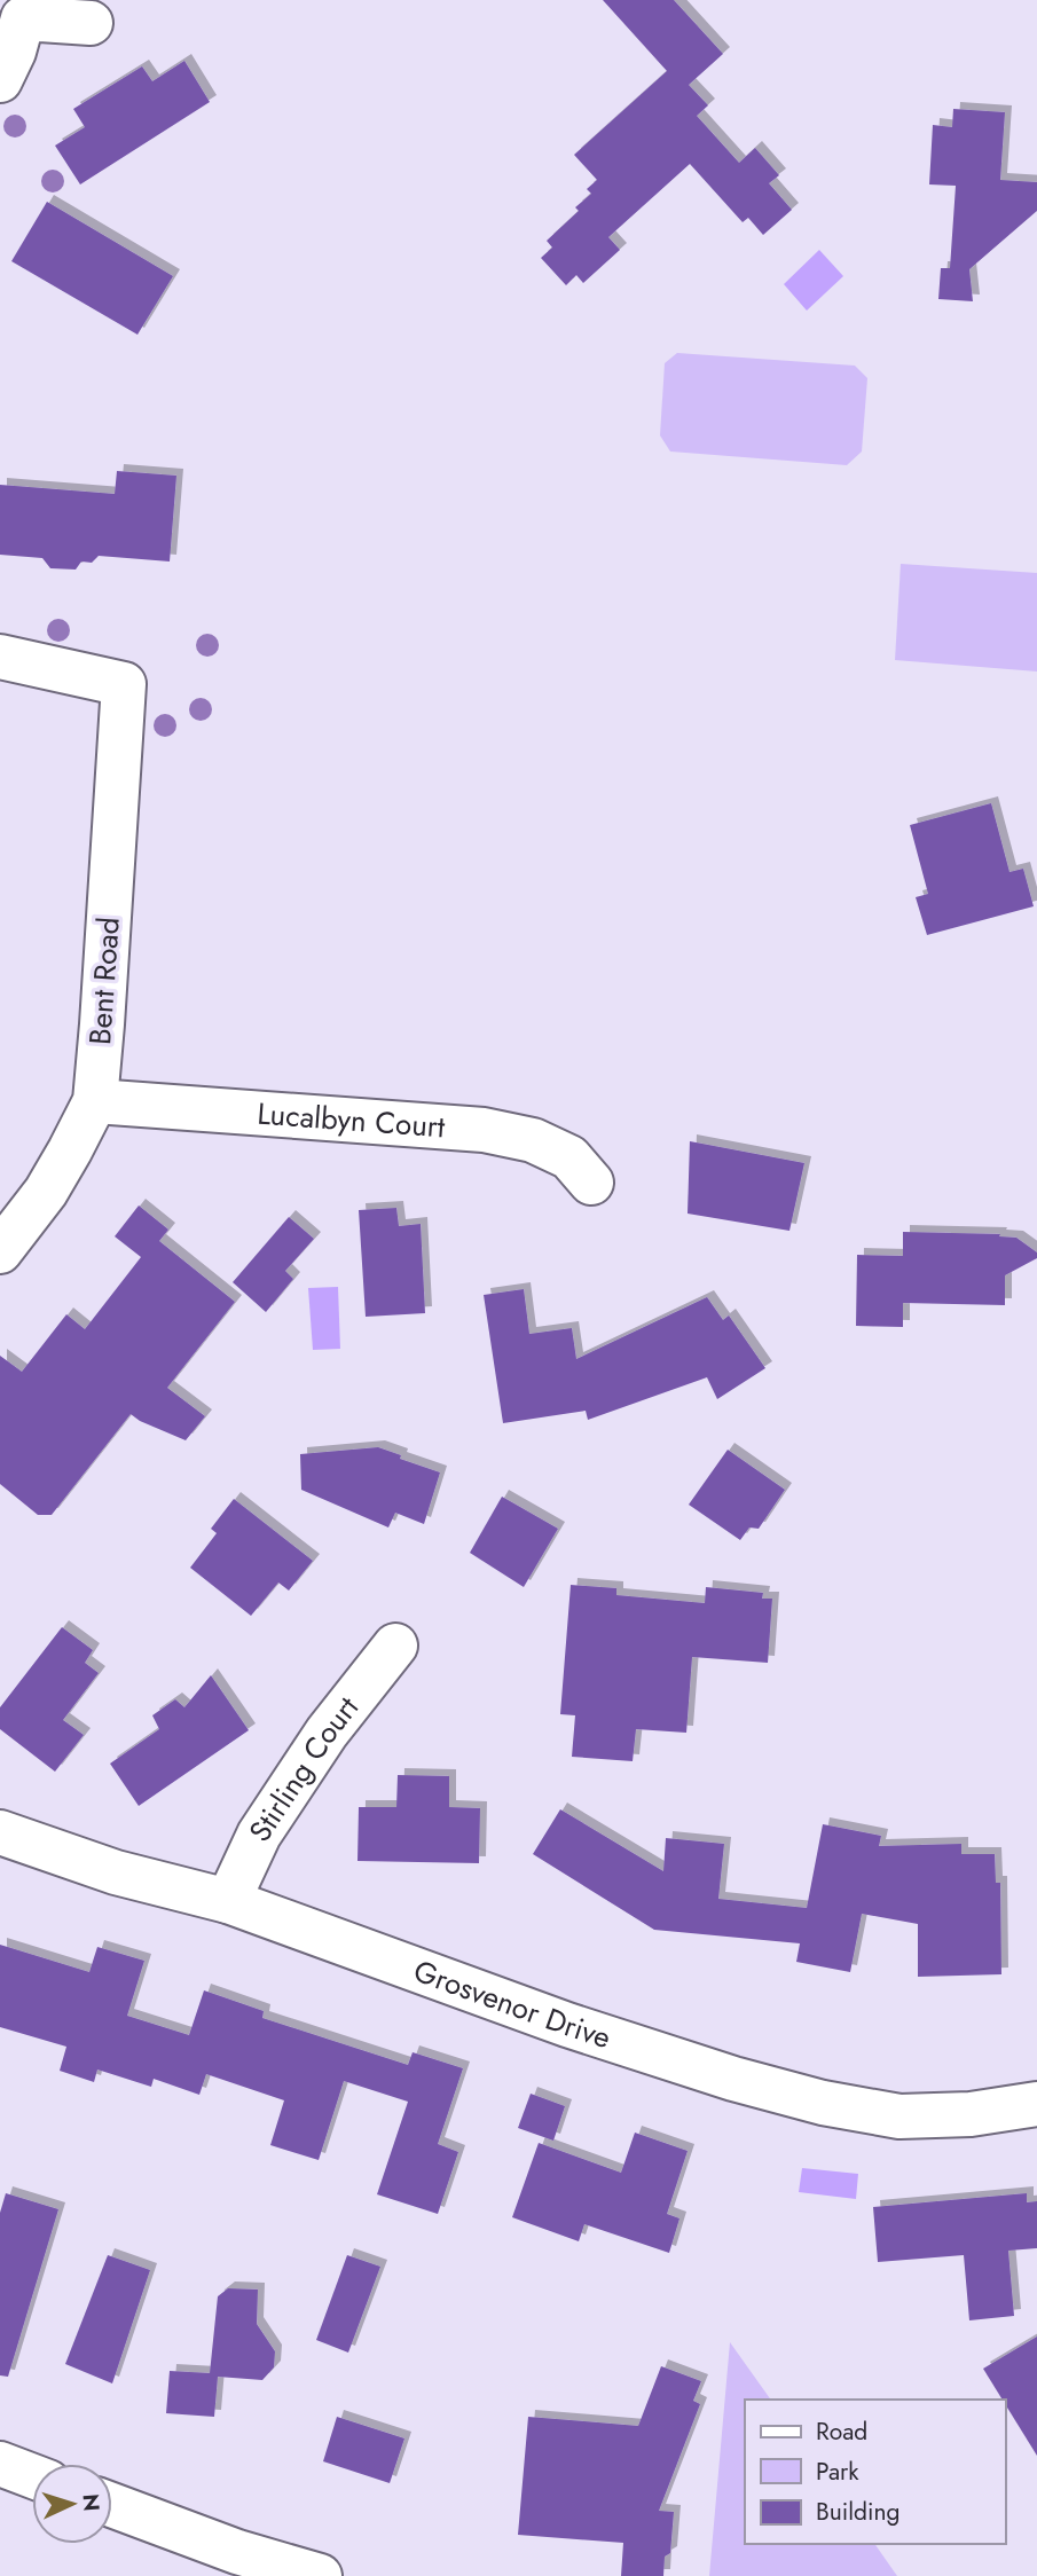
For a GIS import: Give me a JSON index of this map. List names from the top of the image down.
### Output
{
  "streets": {
    "street": [
      "Bent Road",
      "Lucalbyn Court",
      "Stirling Court",
      "Grosvenor Drive"
    ]
  },
  "crossings": [
    ["Bent Road", "Lucalbyn Court"],
    ["Stirling Court", "Grosvenor Drive"]
  ],
  "legend": ["Road", "Park", "Building"],
  "north": "right"
}
